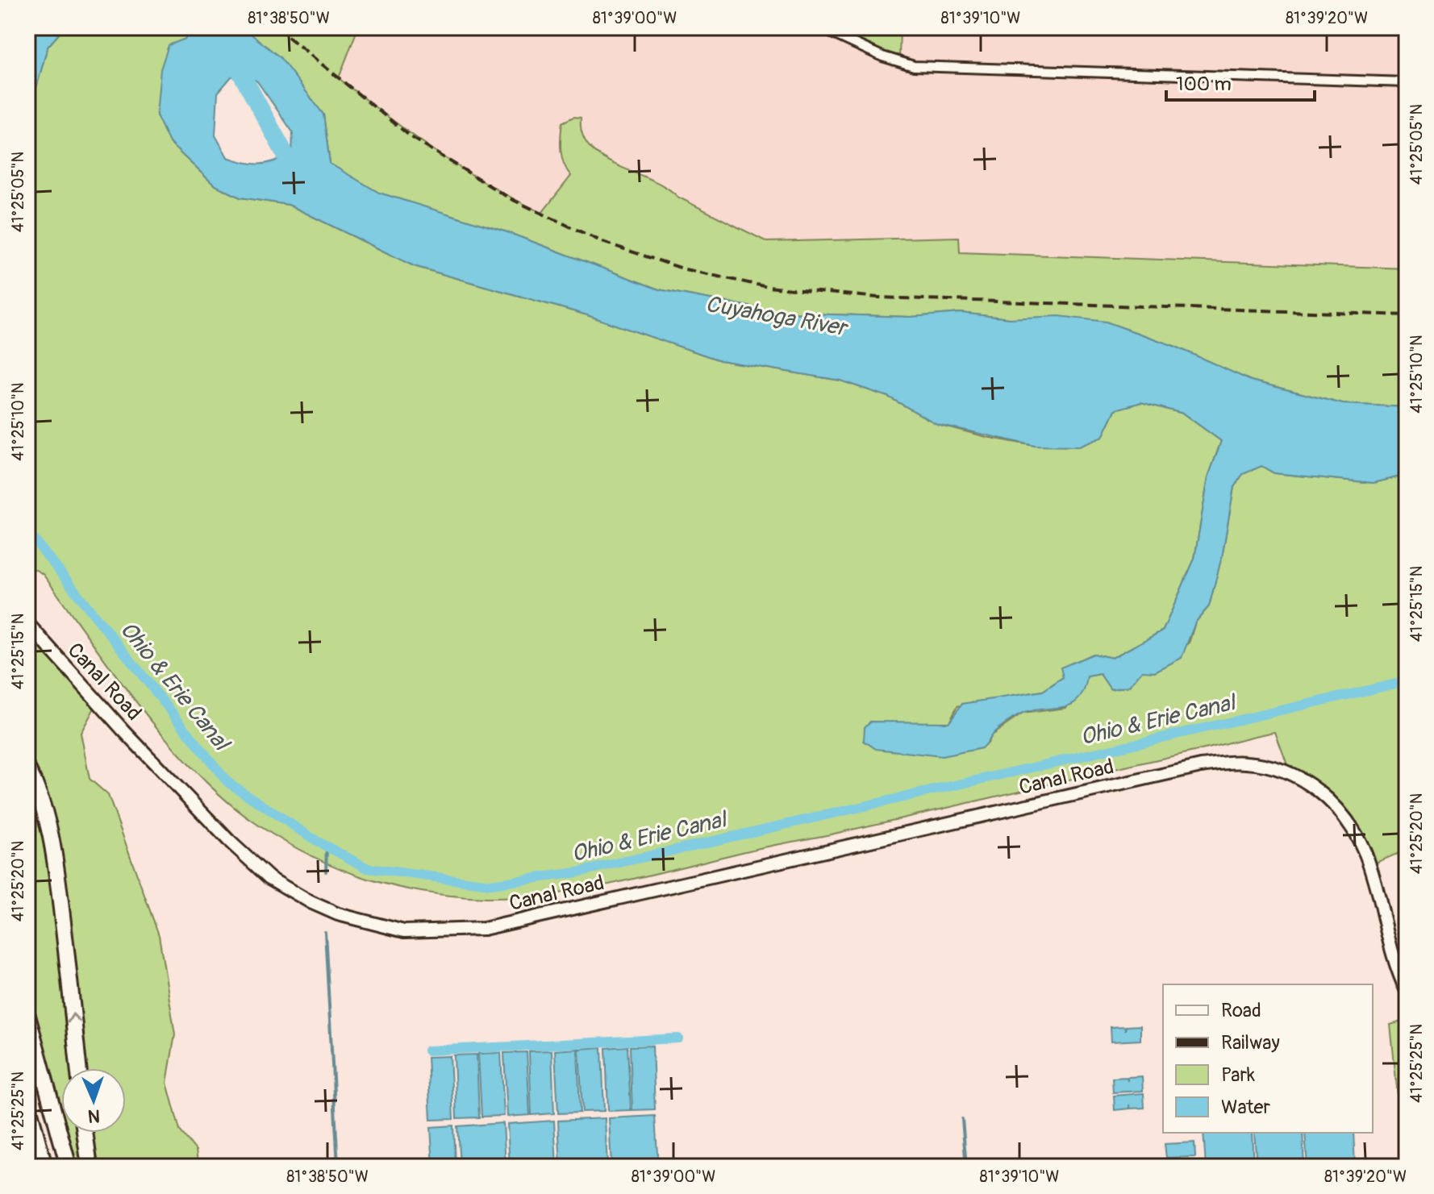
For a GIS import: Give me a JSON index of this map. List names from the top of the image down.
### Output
{
  "streets": {
    "street": ["Canal Road"]
  },
  "water": ["Cuyahoga River", "Ohio & Erie Canal"],
  "legend": [
    "Road",
    "Railway",
    "Park",
    "Water"
  ],
  "scale_bar": "100 m",
  "north": "bottom",
  "coordinates": [
    "81°38'50\"W",
    "81°39'00\"W",
    "81°39'10\"W",
    "81°39'20\"W",
    "41°25'05\"N",
    "41°25'10\"N",
    "41°25'15\"N",
    "41°25'20\"N",
    "41°25'25\"N"
  ]
}
